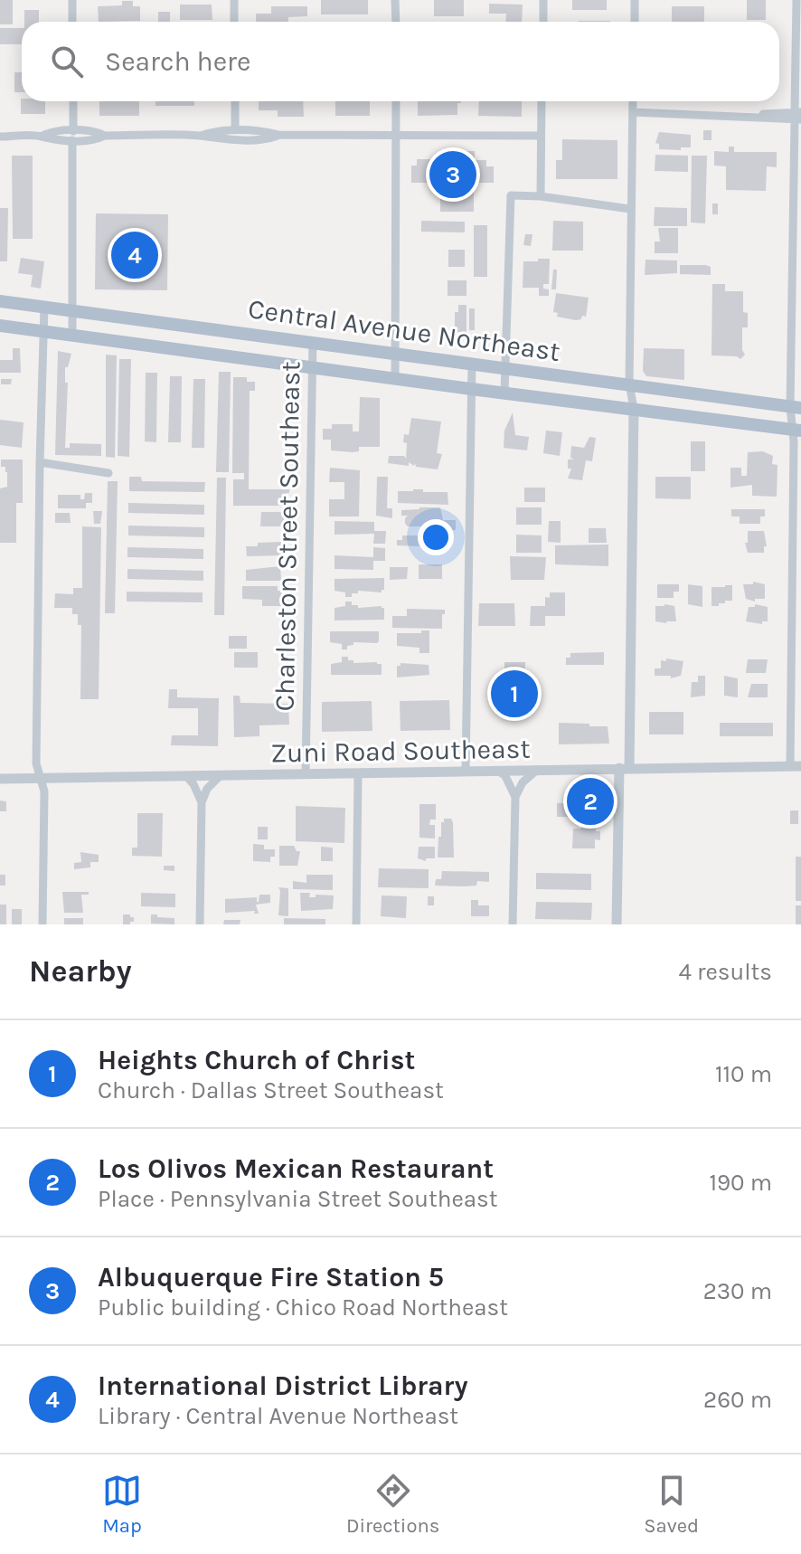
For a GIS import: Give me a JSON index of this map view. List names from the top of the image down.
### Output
{
  "streets": {
    "main road": ["Central Avenue Northeast"],
    "street": ["Charleston Street Southeast", "Zuni Road Southeast"]
  },
  "crossings": [
    ["Central Avenue Northeast", "Charleston Street Southeast"],
    ["Charleston Street Southeast", "Zuni Road Southeast"]
  ],
  "page": {
    "search": "Search here",
    "pins": [
      "3",
      "4",
      "1",
      "2"
    ],
    "heading": ["Nearby", "4 results"],
    "list": [
      {
        "mark": "1",
        "name": "Heights Church of Christ",
        "note": "Church · Dallas Street Southeast",
        "value": "110 m"
      },
      {
        "mark": "2",
        "name": "Los Olivos Mexican Restaurant",
        "note": "Place · Pennsylvania Street Southeast",
        "value": "190 m"
      },
      {
        "mark": "3",
        "name": "Albuquerque Fire Station 5",
        "note": "Public building · Chico Road Northeast",
        "value": "230 m"
      },
      {
        "mark": "4",
        "name": "International District Library",
        "note": "Library · Central Avenue Northeast",
        "value": "260 m"
      }
    ],
    "nav": ["Map", "Directions", "Saved"]
  }
}
